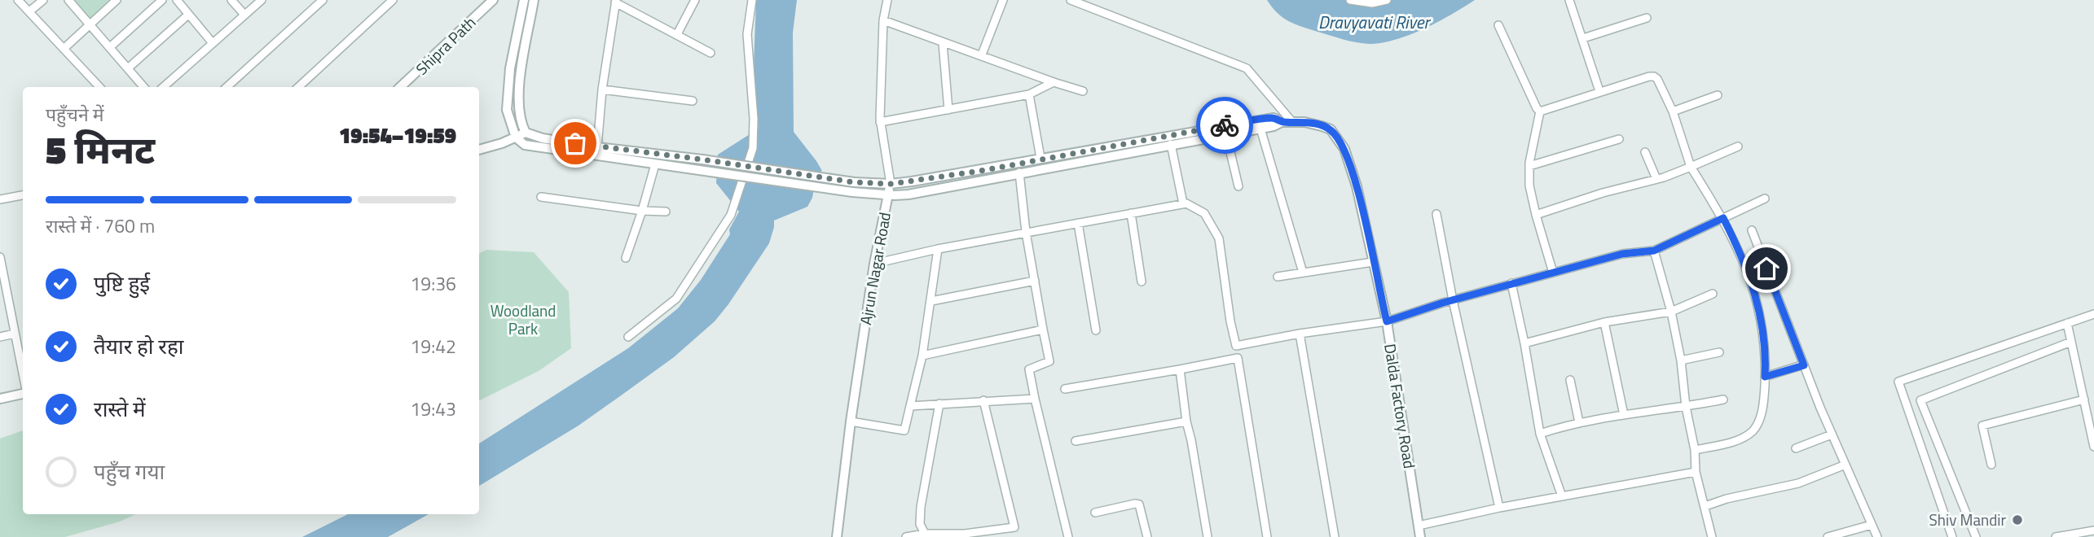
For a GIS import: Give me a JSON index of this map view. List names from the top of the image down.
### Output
{
  "streets": {
    "street": ["Shipra Path", "Ajrun Nagar Road", "Dalda Factory Road"]
  },
  "crossings": [
    ["Ajrun Nagar Road", "Dalda Factory Road"]
  ],
  "water": ["Dravyavati River"],
  "parks": ["Woodland Park"],
  "places": ["Shiv Mandir"],
  "page": {
    "heading": ["5 मिनट", "पहुँचने में", "19:54–19:59"],
    "bar": "रास्ते में · 760 m",
    "list": [
      ["पुष्टि हुई", "19:36"],
      ["तैयार हो रहा", "19:42"],
      ["रास्ते में", "19:43"],
      "पहुँच गया"
    ]
  }
}
